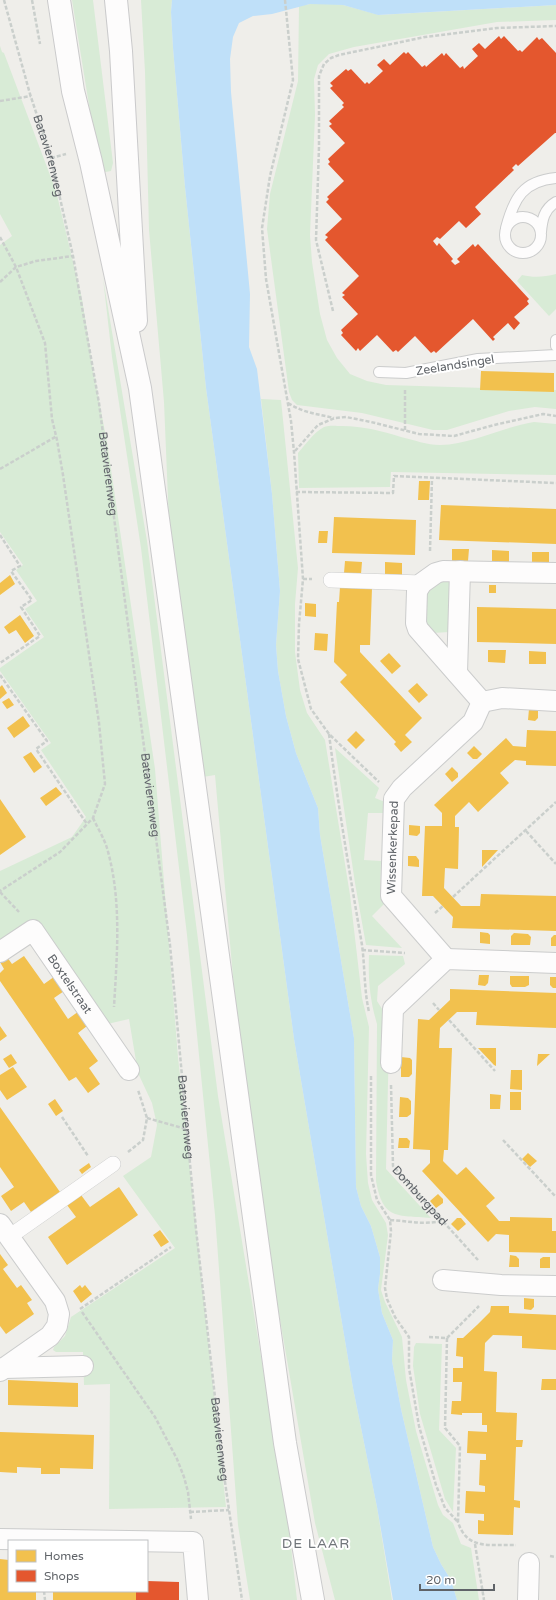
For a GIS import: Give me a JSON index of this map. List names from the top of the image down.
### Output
{
  "streets": {
    "street": ["Wissenkerkepad", "Boxtelstraat"],
    "lane": ["Zeelandsingel"],
    "path": ["Batavierenweg", "Domburgpad"]
  },
  "districts": ["DE LAAR"],
  "legend": ["Homes", "Shops"],
  "scale_bar": "20 m"
}
